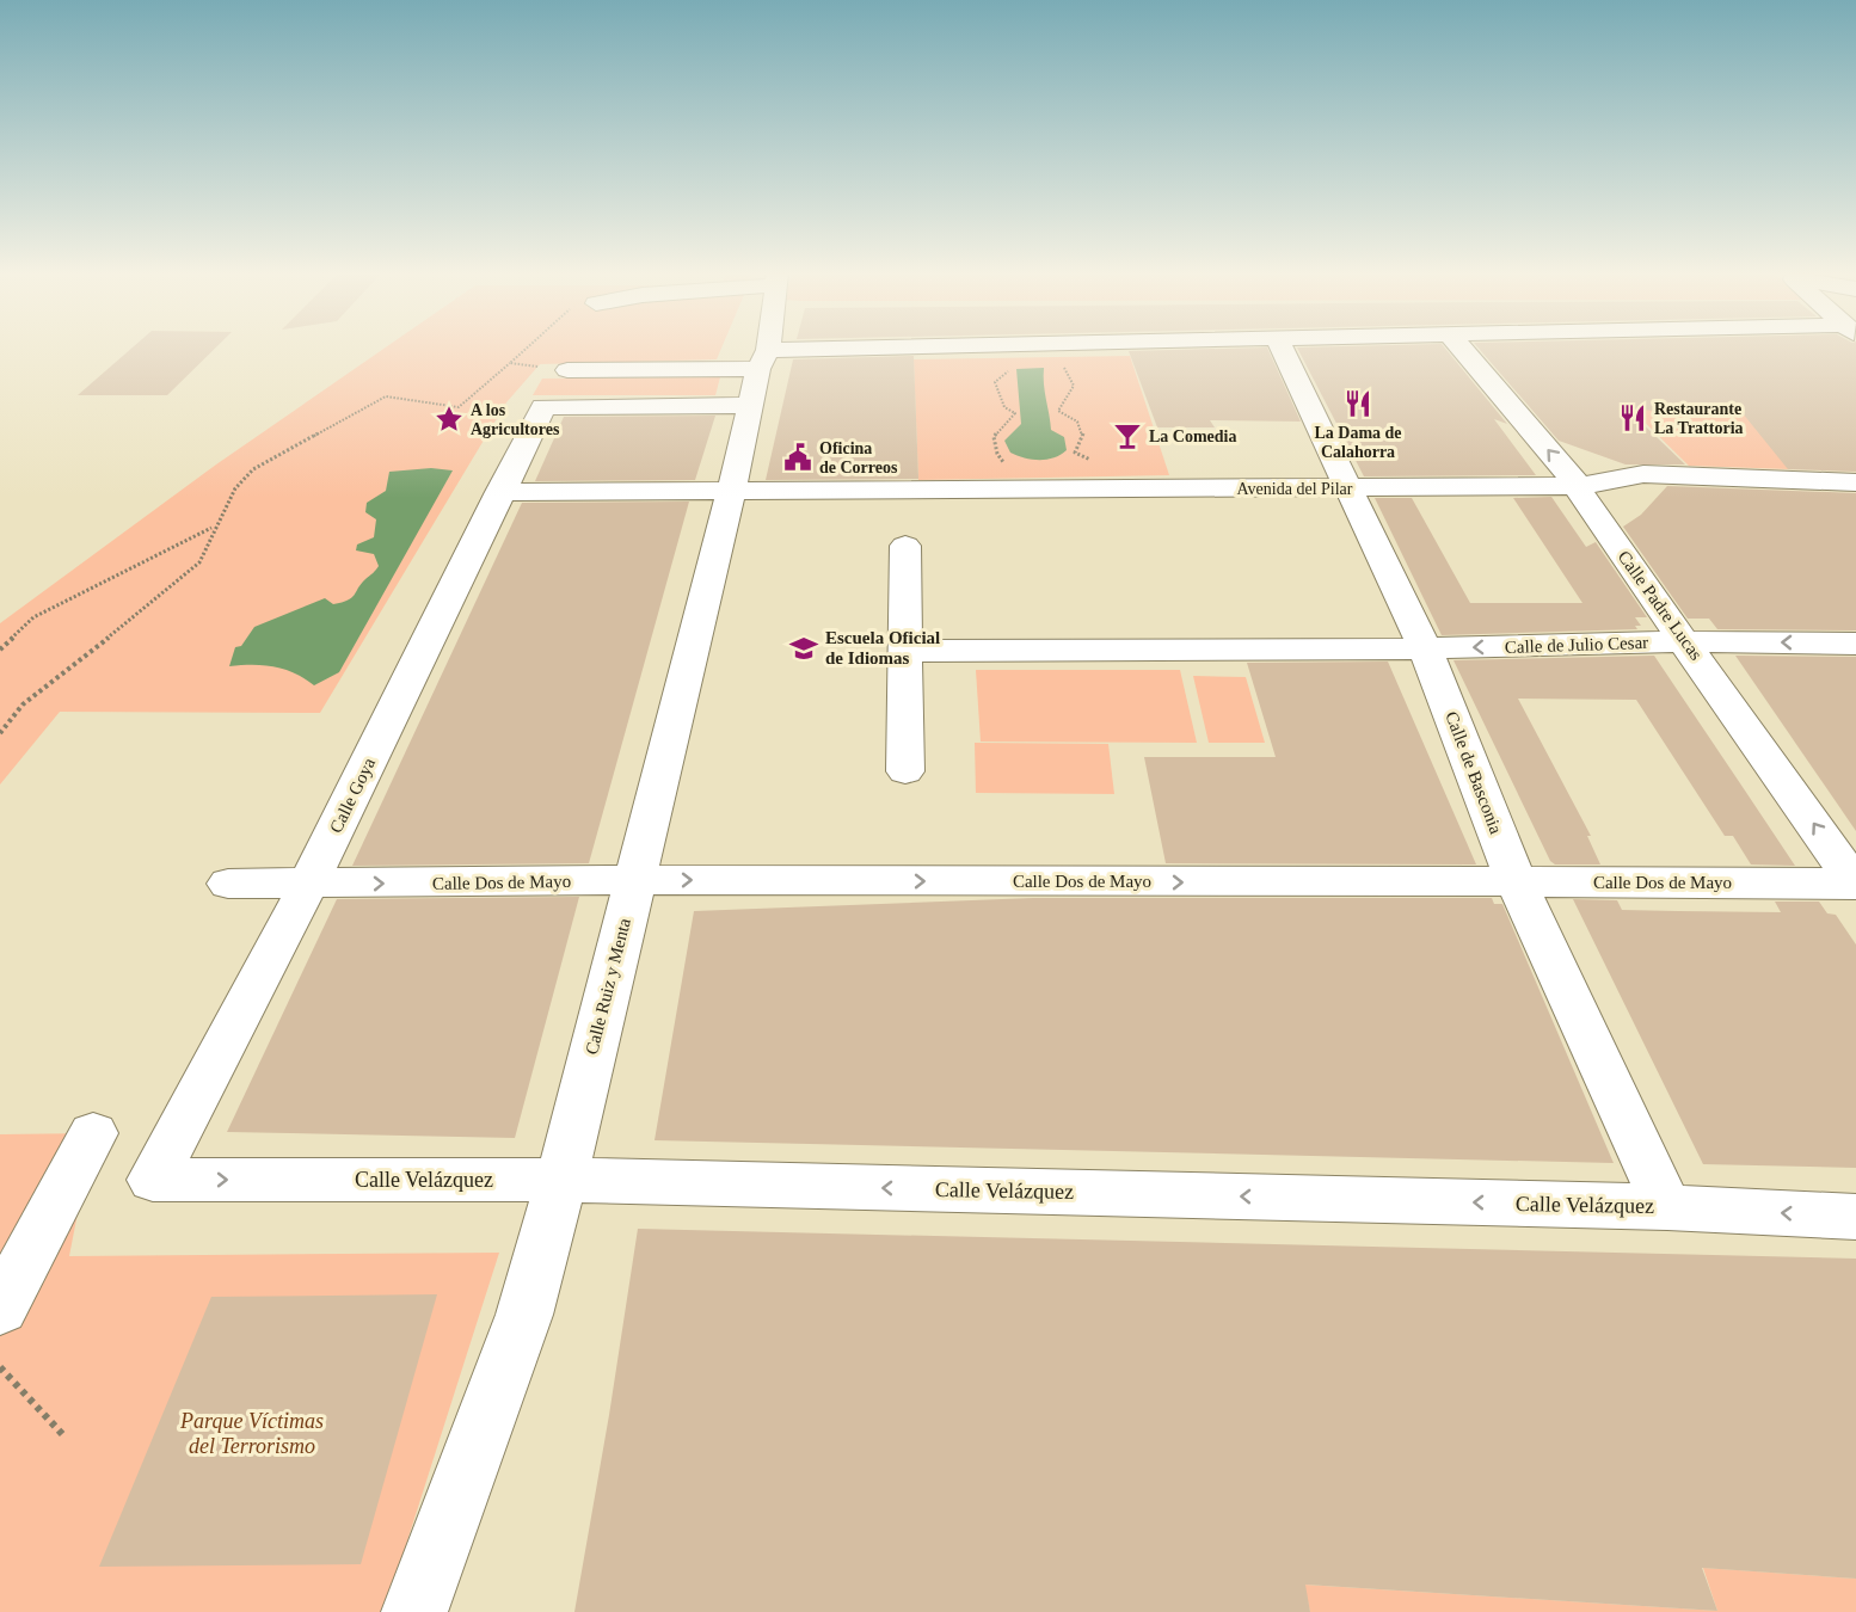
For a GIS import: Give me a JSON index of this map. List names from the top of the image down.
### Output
{
  "streets": {
    "street": [
      "Avenida del Pilar",
      "Calle Padre Lucas",
      "Calle de Julio Cesar",
      "Calle de Basconia",
      "Calle Goya",
      "Calle Dos de Mayo",
      "Calle Ruiz y Menta",
      "Calle Velázquez"
    ]
  },
  "crossings": [
    ["Avenida del Pilar", "Calle Padre Lucas"],
    ["Avenida del Pilar", "Calle de Basconia"],
    ["Avenida del Pilar", "Calle Goya"],
    ["Avenida del Pilar", "Calle Ruiz y Menta"],
    ["Calle Padre Lucas", "Calle de Julio Cesar"],
    ["Calle Padre Lucas", "Calle Dos de Mayo"],
    ["Calle de Julio Cesar", "Calle de Basconia"],
    ["Calle de Basconia", "Calle Dos de Mayo"],
    ["Calle de Basconia", "Calle Velázquez"],
    ["Calle Goya", "Calle Dos de Mayo"],
    ["Calle Goya", "Calle Ruiz y Menta"],
    ["Calle Goya", "Calle Velázquez"],
    ["Calle Dos de Mayo", "Calle Ruiz y Menta"],
    ["Calle Ruiz y Menta", "Calle Velázquez"]
  ],
  "one_way": ["Calle Padre Lucas", "Calle de Julio Cesar", "Calle Dos de Mayo"],
  "parks": ["Parque Víctimas del Terrorismo"],
  "places": {
    "restaurant": ["La Dama de Calahorra", "Restaurante La Trattoria"],
    "place": ["A los Agricultores"],
    "bar": ["La Comedia"],
    "public building": ["Oficina de Correos"],
    "school or university": ["Escuela Oficial de Idiomas"]
  }
}
